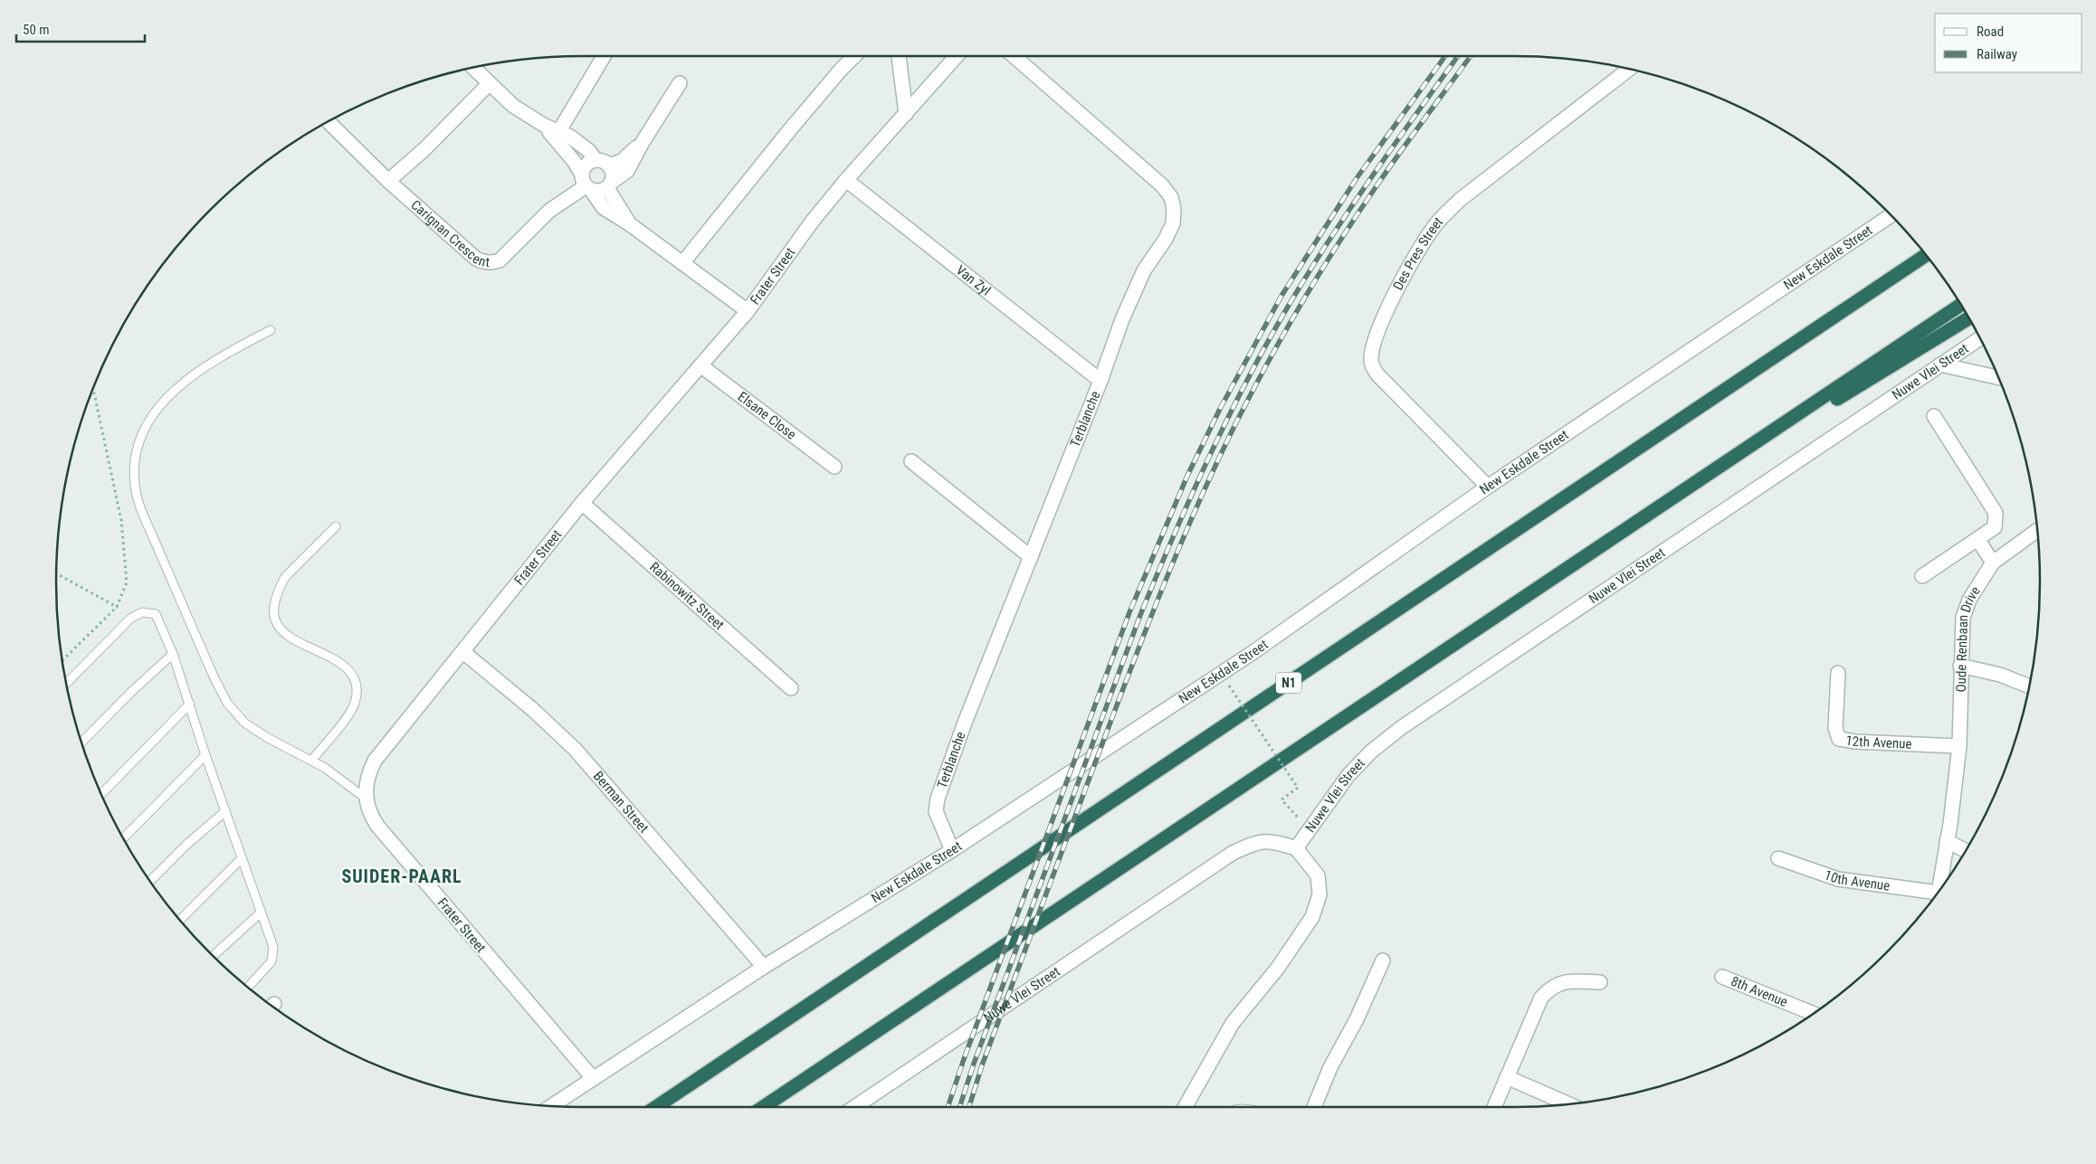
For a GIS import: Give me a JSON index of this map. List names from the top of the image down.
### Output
{
  "streets": {
    "highway": ["N1"],
    "street": [
      "Carignan Crescent",
      "Des Pres Street",
      "New Eskdale Street",
      "Frater Street",
      "Van Zyl",
      "Nuwe Vlei Street",
      "Elsane Close",
      "Terblanche",
      "Rabinowitz Street",
      "Oude Renbaan Drive",
      "12th Avenue",
      "Berman Street",
      "10th Avenue",
      "8th Avenue"
    ]
  },
  "crossings": [
    ["Des Pres Street", "New Eskdale Street"],
    ["New Eskdale Street", "Frater Street"],
    ["New Eskdale Street", "Terblanche"],
    ["New Eskdale Street", "Berman Street"],
    ["Frater Street", "Van Zyl"],
    ["Frater Street", "Elsane Close"],
    ["Frater Street", "Rabinowitz Street"],
    ["Frater Street", "Berman Street"],
    ["Van Zyl", "Terblanche"],
    ["Oude Renbaan Drive", "12th Avenue"]
  ],
  "districts": ["SUIDER-PAARL"],
  "legend": ["Road", "Railway"],
  "scale_bar": "50 m"
}
